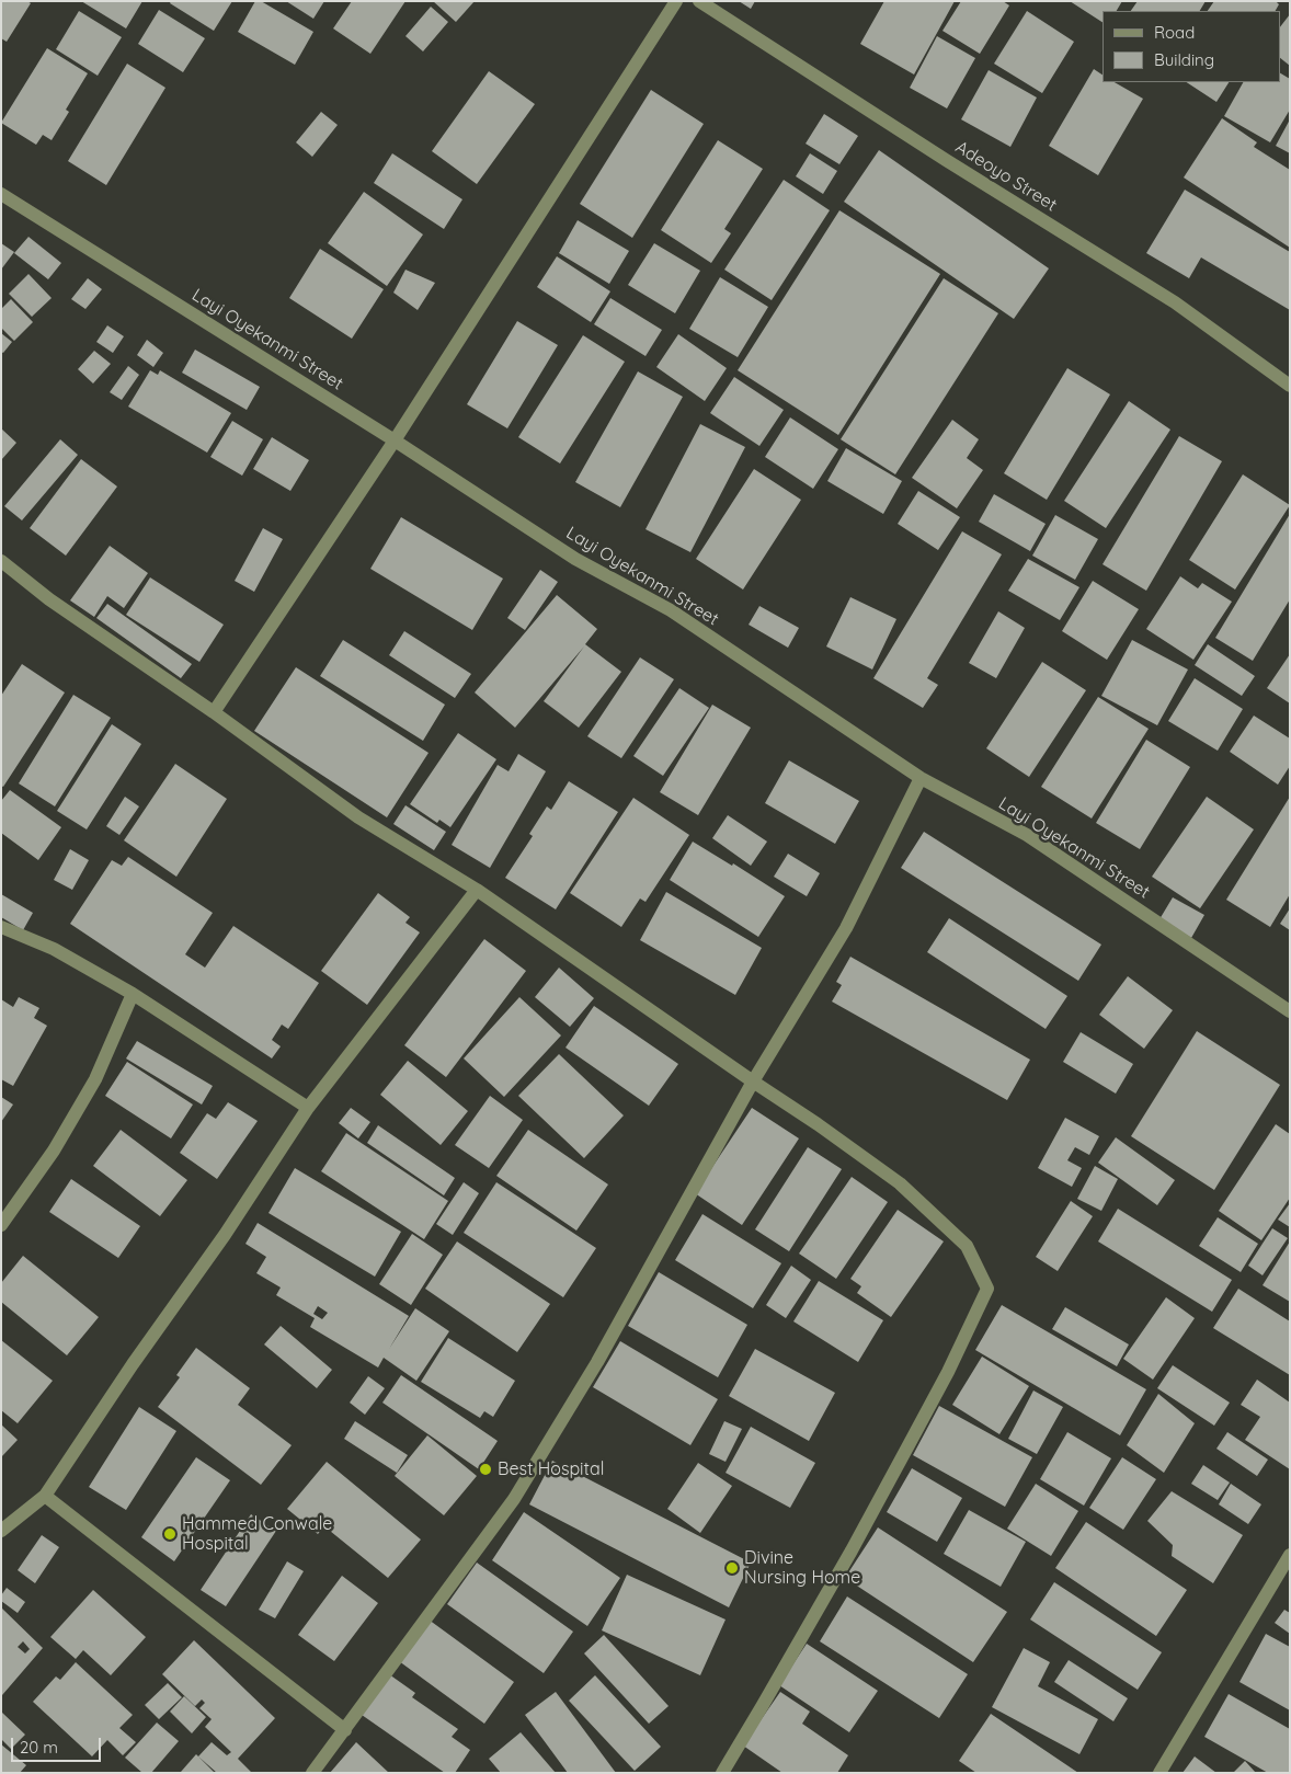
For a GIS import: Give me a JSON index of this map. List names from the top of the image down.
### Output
{
  "streets": {
    "street": ["Adeoyo Street", "Layi Oyekanmi Street"]
  },
  "places": ["Best Hospital", "Hammed Conwale Hospital", "Divine Nursing Home"],
  "legend": ["Road", "Building"],
  "scale_bar": "20 m"
}
